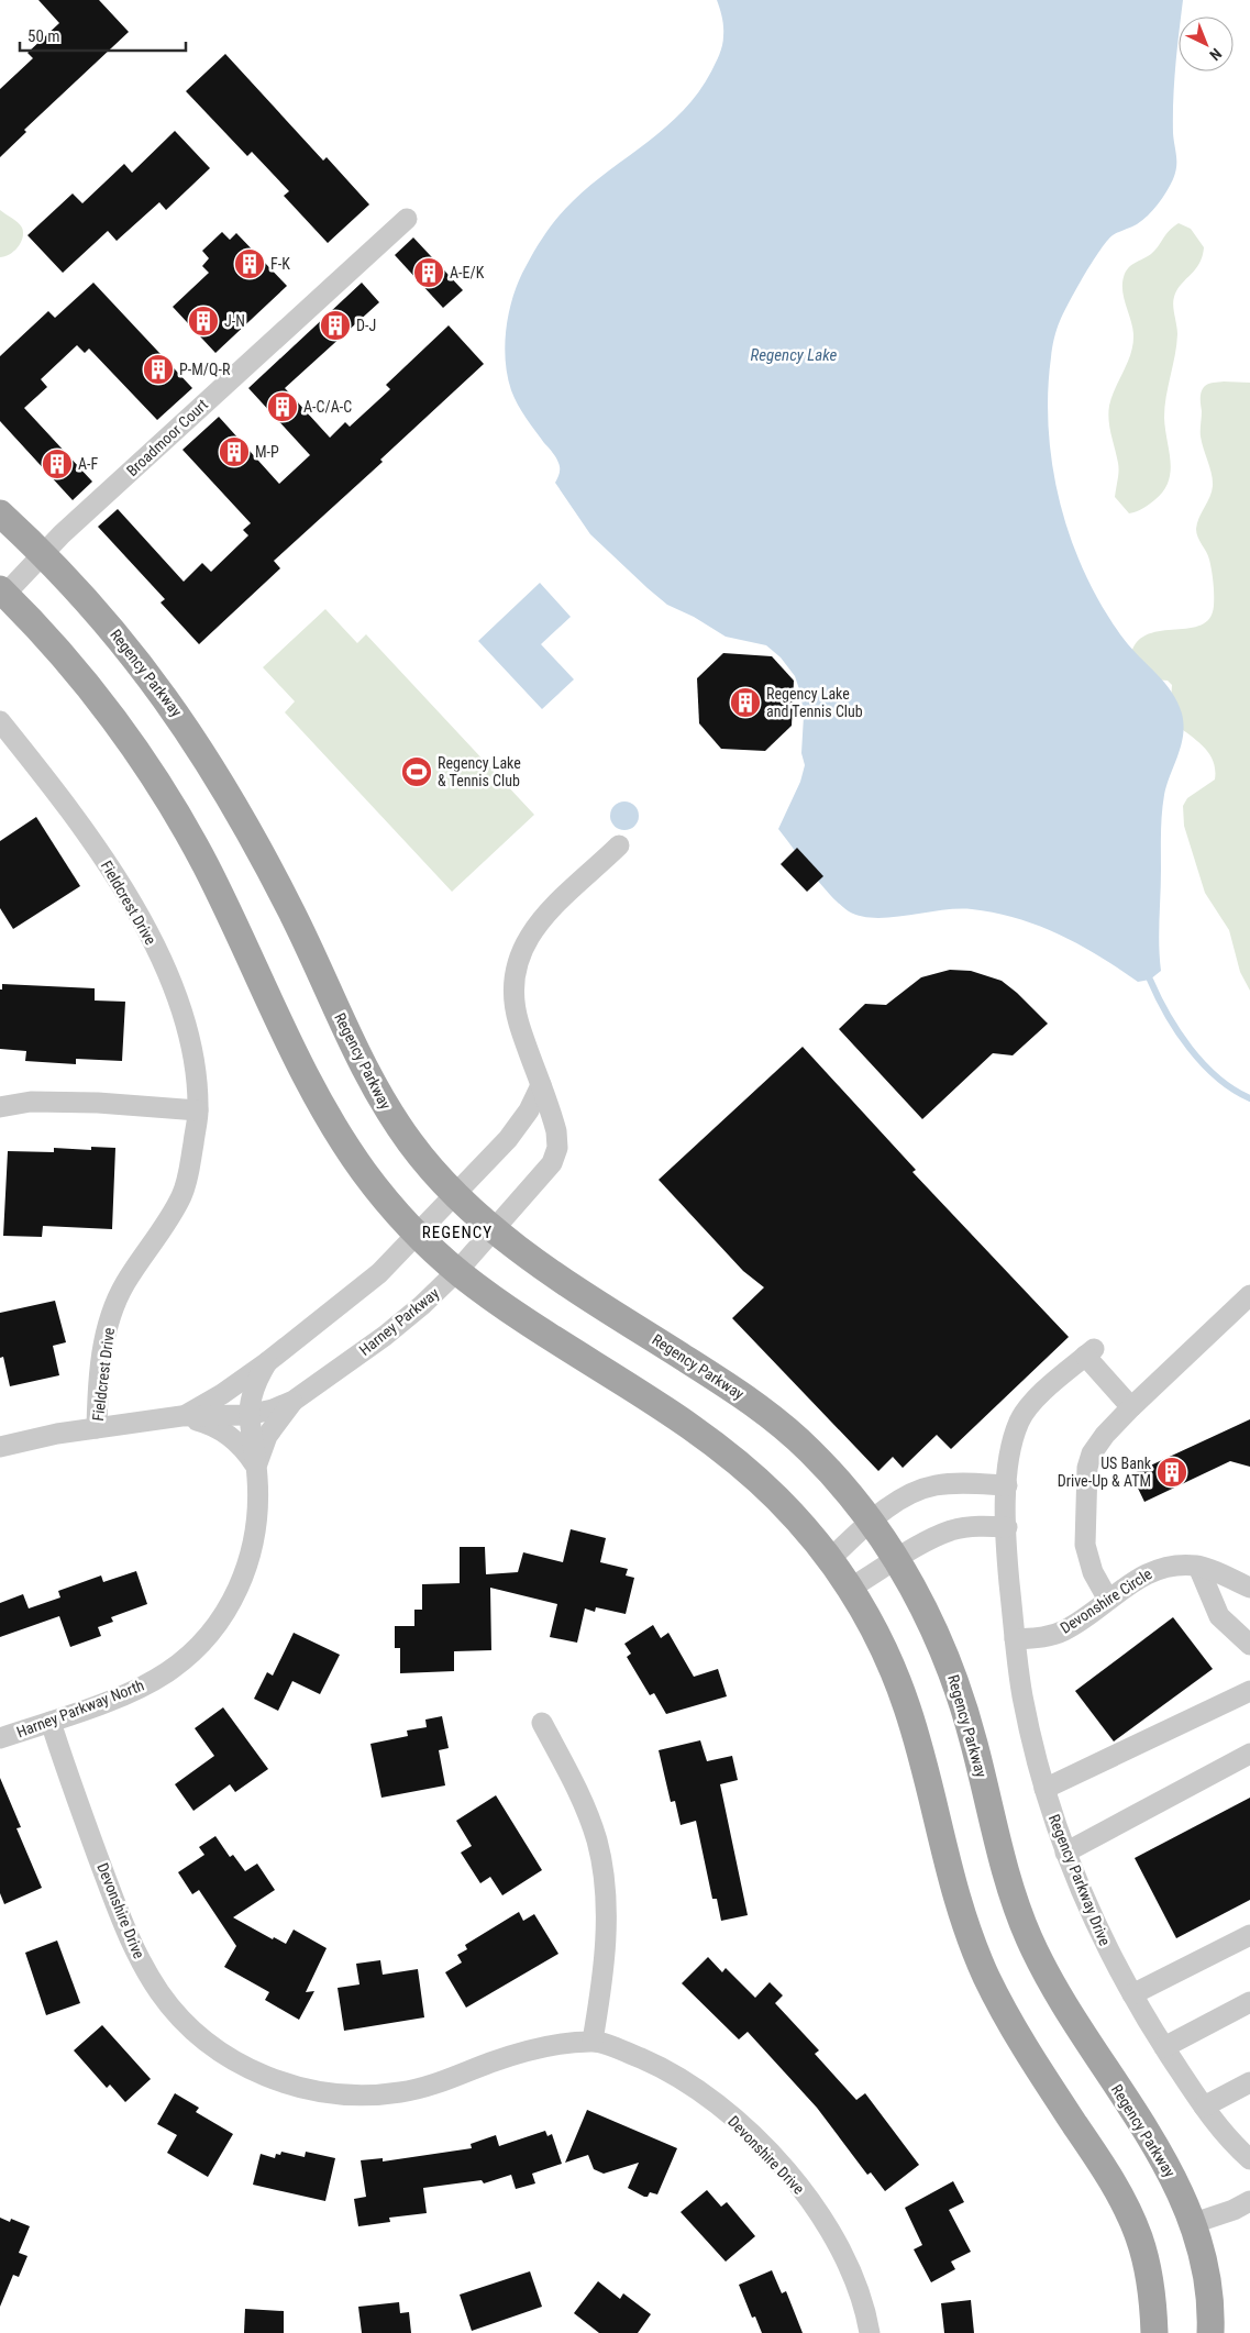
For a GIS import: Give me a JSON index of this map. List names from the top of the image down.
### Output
{
  "streets": {
    "main road": ["Regency Parkway"],
    "street": [
      "Broadmoor Court",
      "Fieldcrest Drive",
      "Harney Parkway",
      "Devonshire Circle",
      "Harney Parkway North",
      "Regency Parkway Drive",
      "Devonshire Drive"
    ]
  },
  "crossings": [
    ["Broadmoor Court", "Regency Parkway"],
    ["Regency Parkway", "Harney Parkway"],
    ["Harney Parkway", "Harney Parkway North"],
    ["Devonshire Circle", "Regency Parkway Drive"],
    ["Harney Parkway North", "Devonshire Drive"]
  ],
  "districts": ["REGENCY"],
  "water": ["Regency Lake"],
  "places": {
    "building": [
      "F-K",
      "A-E/K",
      "J-N",
      "D-J",
      "P-M/Q-R",
      "A-C/A-C",
      "M-P",
      "A-F",
      "Regency Lake and Tennis Club",
      "US Bank Drive-Up & ATM"
    ],
    "sports": ["Regency Lake & Tennis Club"]
  },
  "scale_bar": "50 m",
  "north": "bottom right"
}
